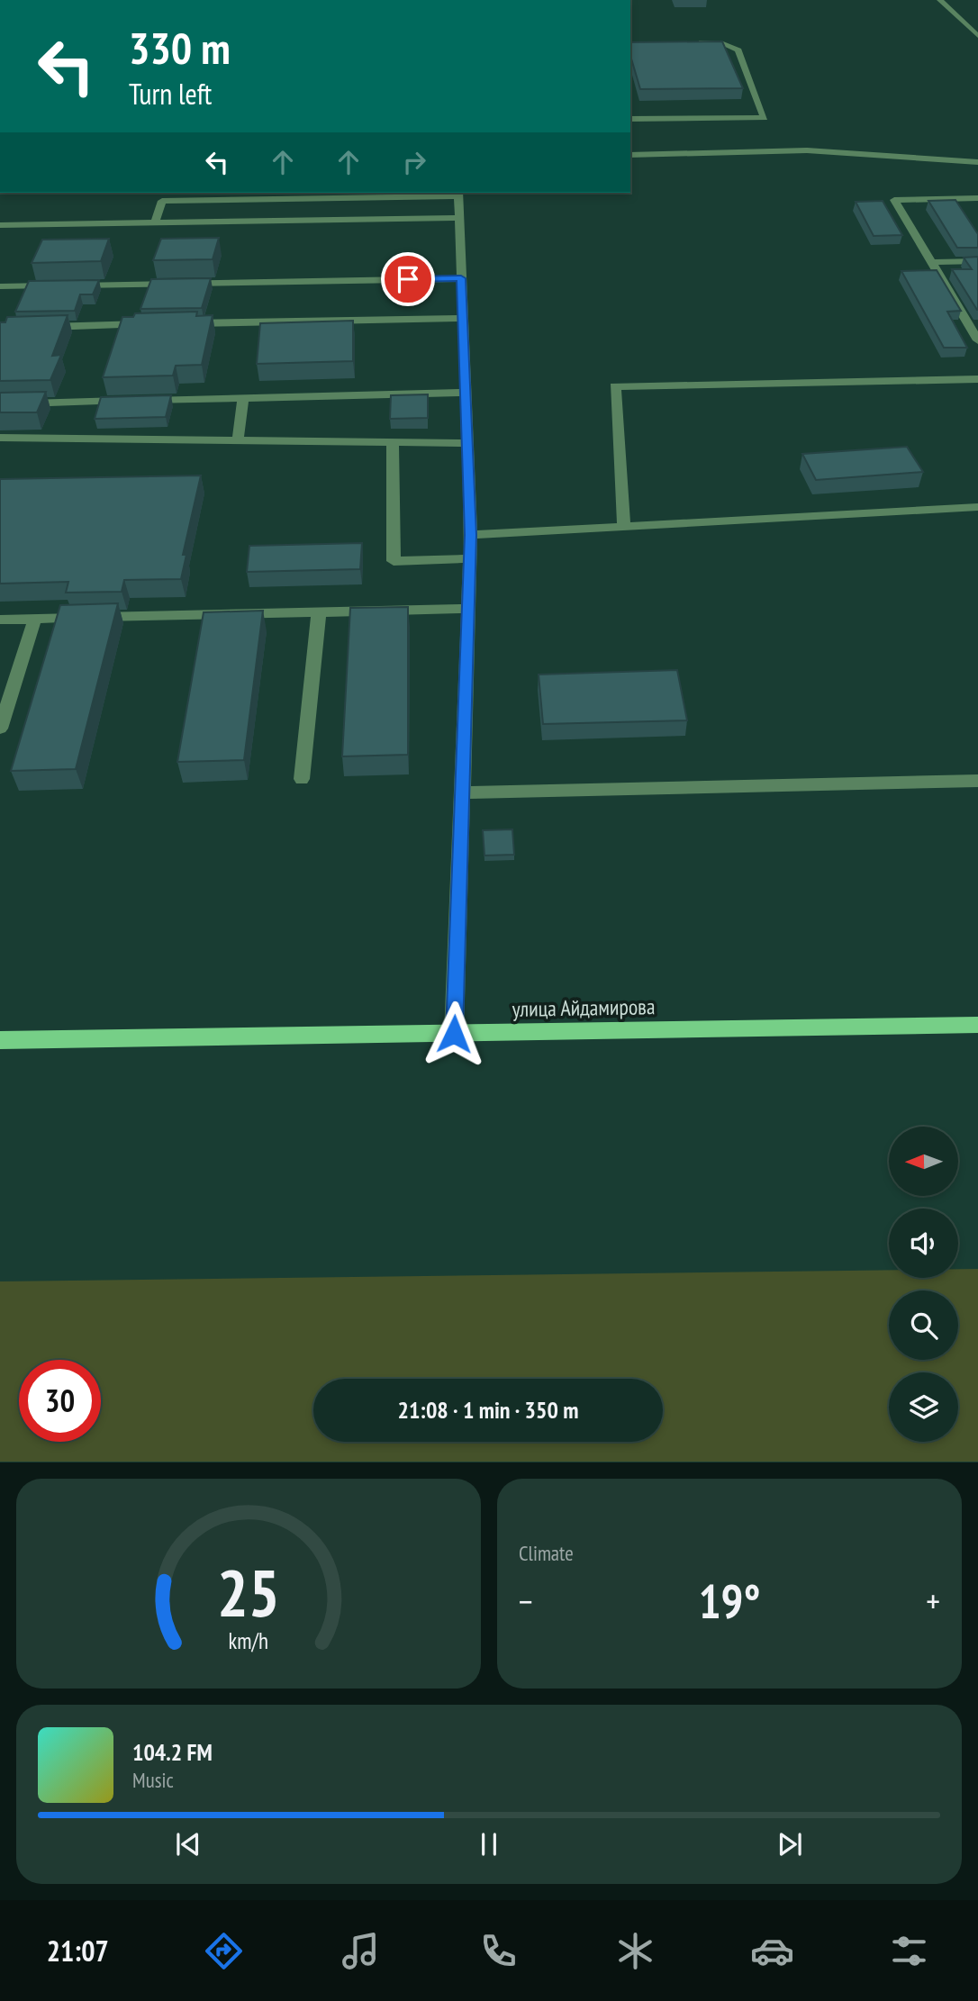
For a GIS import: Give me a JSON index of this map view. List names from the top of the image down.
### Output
{
  "streets": {
    "main road": ["улица Айдамирова"]
  },
  "north": "left",
  "page": {
    "turn": ["330 m", "Turn left"],
    "limit": "30",
    "trip": "21:08 · 1 min · 350 m",
    "tile": "Climate",
    "heat": ["−", "19°", "+"],
    "song": ["104.2 FM", "Music"],
    "tabs": "21:07",
    "gauge": ["25", "km/h"]
  }
}
